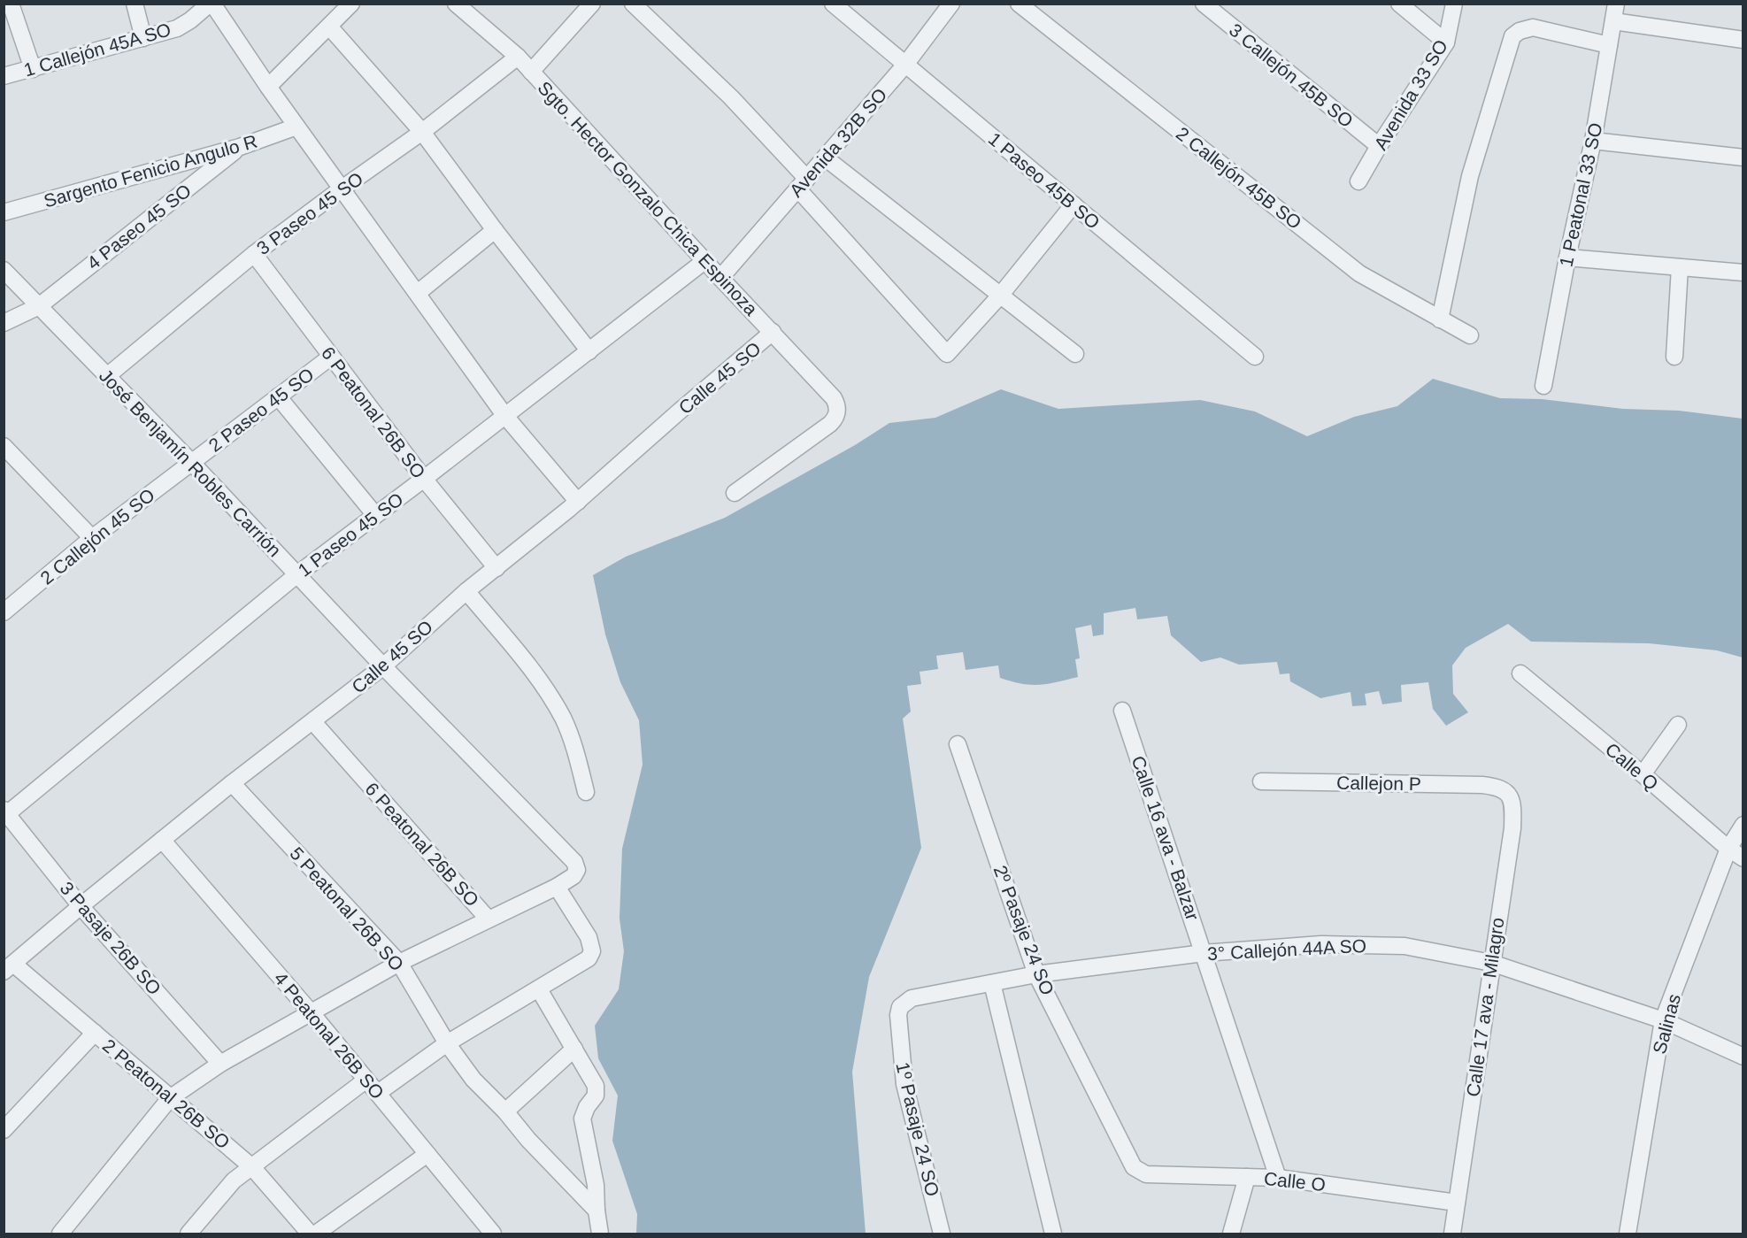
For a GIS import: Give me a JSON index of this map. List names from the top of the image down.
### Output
{
  "streets": {
    "street": [
      "1 Callejón 45A SO",
      "3 Callejón 45B SO",
      "Avenida 33 SO",
      "Avenida 32B SO",
      "Sargento Fenicio Angulo R",
      "2 Callejón 45B SO",
      "1 Paseo 45B SO",
      "1 Peatonal 33 SO",
      "Sgto. Hector Gonzalo Chica Espinoza",
      "3 Paseo 45 SO",
      "4 Paseo 45 SO",
      "Calle 45 SO",
      "2 Paseo 45 SO",
      "6 Peatonal 26B SO",
      "José Benjamín Robles Carrión",
      "1 Paseo 45 SO",
      "2 Callejón 45 SO",
      "Calle Q",
      "Callejon P",
      "Calle 16 ava - Balzar",
      "5 Peatonal 26B SO",
      "2º Pasaje 24 SO",
      "3 Pasaje 26B SO",
      "3° Callejón 44A SO",
      "Calle 17 ava - Milagro",
      "Salinas",
      "4 Peatonal 26B SO",
      "2 Peatonal 26B SO",
      "1º Pasaje 24 SO",
      "Calle O"
    ]
  },
  "crossings": [
    ["3 Callejón 45B SO", "Avenida 33 SO"],
    ["Avenida 32B SO", "1 Paseo 45B SO"],
    ["Avenida 32B SO", "Sgto. Hector Gonzalo Chica Espinoza"],
    ["Sargento Fenicio Angulo R", "4 Paseo 45 SO"],
    ["Sgto. Hector Gonzalo Chica Espinoza", "3 Paseo 45 SO"],
    ["Sgto. Hector Gonzalo Chica Espinoza", "Calle 45 SO"],
    ["Sgto. Hector Gonzalo Chica Espinoza", "1 Paseo 45 SO"],
    ["3 Paseo 45 SO", "6 Peatonal 26B SO"],
    ["3 Paseo 45 SO", "José Benjamín Robles Carrión"],
    ["4 Paseo 45 SO", "José Benjamín Robles Carrión"],
    ["Calle 45 SO", "6 Peatonal 26B SO"],
    ["Calle 45 SO", "José Benjamín Robles Carrión"],
    ["Calle 45 SO", "5 Peatonal 26B SO"],
    ["Calle 45 SO", "3 Pasaje 26B SO"],
    ["Calle 45 SO", "4 Peatonal 26B SO"],
    ["Calle 45 SO", "2 Peatonal 26B SO"],
    ["2 Paseo 45 SO", "6 Peatonal 26B SO"],
    ["2 Paseo 45 SO", "José Benjamín Robles Carrión"],
    ["2 Paseo 45 SO", "2 Callejón 45 SO"],
    ["6 Peatonal 26B SO", "1 Paseo 45 SO"],
    ["José Benjamín Robles Carrión", "1 Paseo 45 SO"],
    ["José Benjamín Robles Carrión", "2 Callejón 45 SO"],
    ["1 Paseo 45 SO", "3 Pasaje 26B SO"],
    ["Calle Q", "Salinas"],
    ["Callejon P", "Calle 17 ava - Milagro"],
    ["Calle 16 ava - Balzar", "3° Callejón 44A SO"],
    ["Calle 16 ava - Balzar", "Calle O"],
    ["2º Pasaje 24 SO", "3° Callejón 44A SO"],
    ["2º Pasaje 24 SO", "Calle O"],
    ["3° Callejón 44A SO", "Calle 17 ava - Milagro"],
    ["3° Callejón 44A SO", "Salinas"],
    ["3° Callejón 44A SO", "1º Pasaje 24 SO"],
    ["Calle 17 ava - Milagro", "Calle O"]
  ]
}
